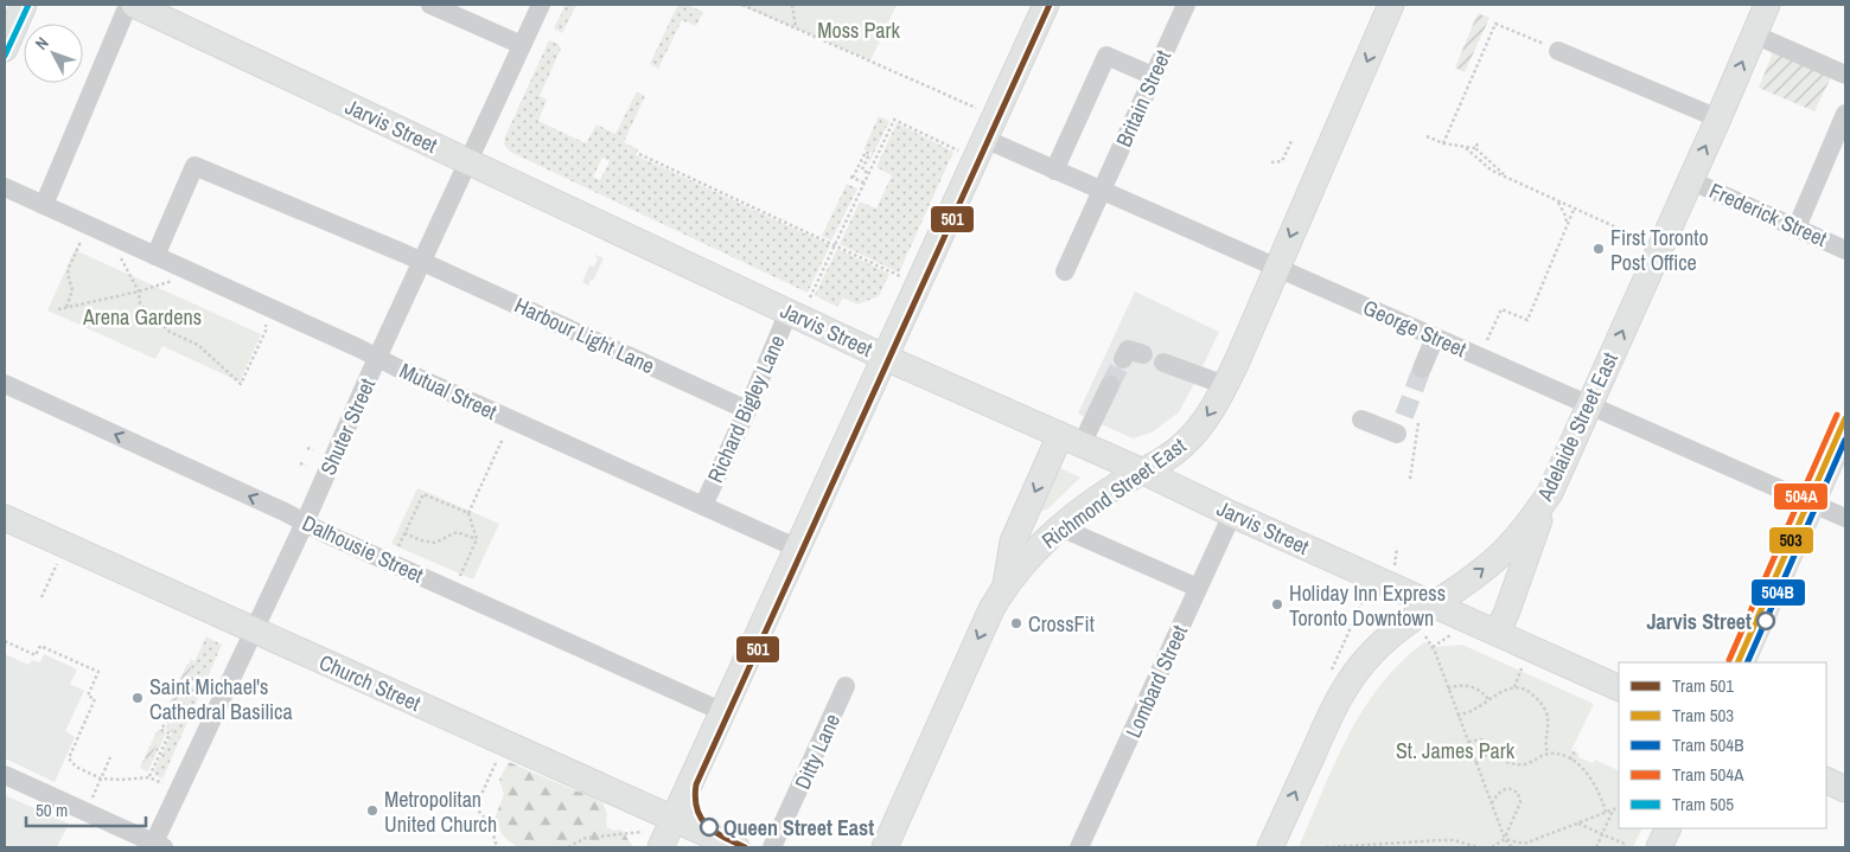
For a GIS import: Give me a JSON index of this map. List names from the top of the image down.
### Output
{
  "streets": {
    "main road": [
      "Jarvis Street",
      "Adelaide Street East",
      "Richmond Street East",
      "Church Street"
    ],
    "street": [
      "Britain Street",
      "Frederick Street",
      "George Street",
      "Harbour Light Lane",
      "Mutual Street",
      "Richard Bigley Lane",
      "Shuter Street",
      "Dalhousie Street",
      "Lombard Street",
      "Ditty Lane"
    ]
  },
  "crossings": [
    ["Britain Street", "George Street"],
    ["Jarvis Street", "Richard Bigley Lane"],
    ["Jarvis Street", "Shuter Street"],
    ["Jarvis Street", "Adelaide Street East"],
    ["Jarvis Street", "Richmond Street East"],
    ["Jarvis Street", "Lombard Street"],
    ["Frederick Street", "Adelaide Street East"],
    ["George Street", "Adelaide Street East"],
    ["George Street", "Richmond Street East"],
    ["Harbour Light Lane", "Mutual Street"],
    ["Harbour Light Lane", "Richard Bigley Lane"],
    ["Harbour Light Lane", "Shuter Street"],
    ["Mutual Street", "Richard Bigley Lane"],
    ["Mutual Street", "Shuter Street"],
    ["Shuter Street", "Dalhousie Street"],
    ["Shuter Street", "Church Street"]
  ],
  "one_way": ["Adelaide Street East", "Dalhousie Street"],
  "parks": ["Moss Park", "Arena Gardens", "St. James Park"],
  "places": [
    "First Toronto Post Office",
    "Holiday Inn Express Toronto Downtown",
    "Jarvis Street",
    "CrossFit",
    "Saint Michael's Cathedral Basilica",
    "Metropolitan United Church",
    "Queen Street East"
  ],
  "lines": [
    "tram line 501",
    "tram line 505",
    "tram line 504A",
    "tram line 503",
    "tram line 504B"
  ],
  "legend": [
    "Tram 501",
    "Tram 503",
    "Tram 504B",
    "Tram 504A",
    "Tram 505"
  ],
  "scale_bar": "50 m",
  "north": "top left"
}
